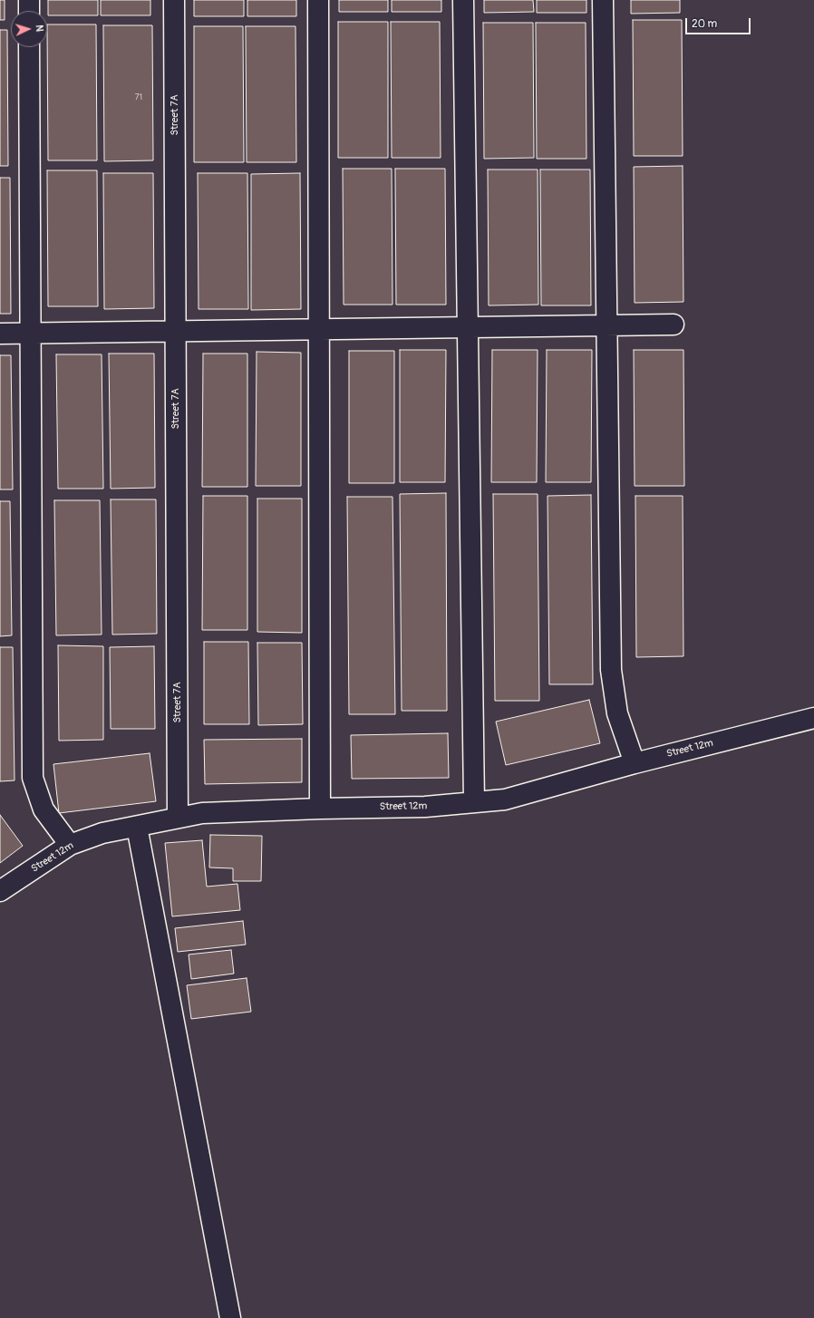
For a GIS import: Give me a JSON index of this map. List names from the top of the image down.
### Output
{
  "streets": {
    "street": ["Street 7A", "Street 12m"]
  },
  "crossings": [
    ["Street 7A", "Street 12m"]
  ],
  "house_numbers": ["71"],
  "scale_bar": "20 m",
  "north": "right"
}
